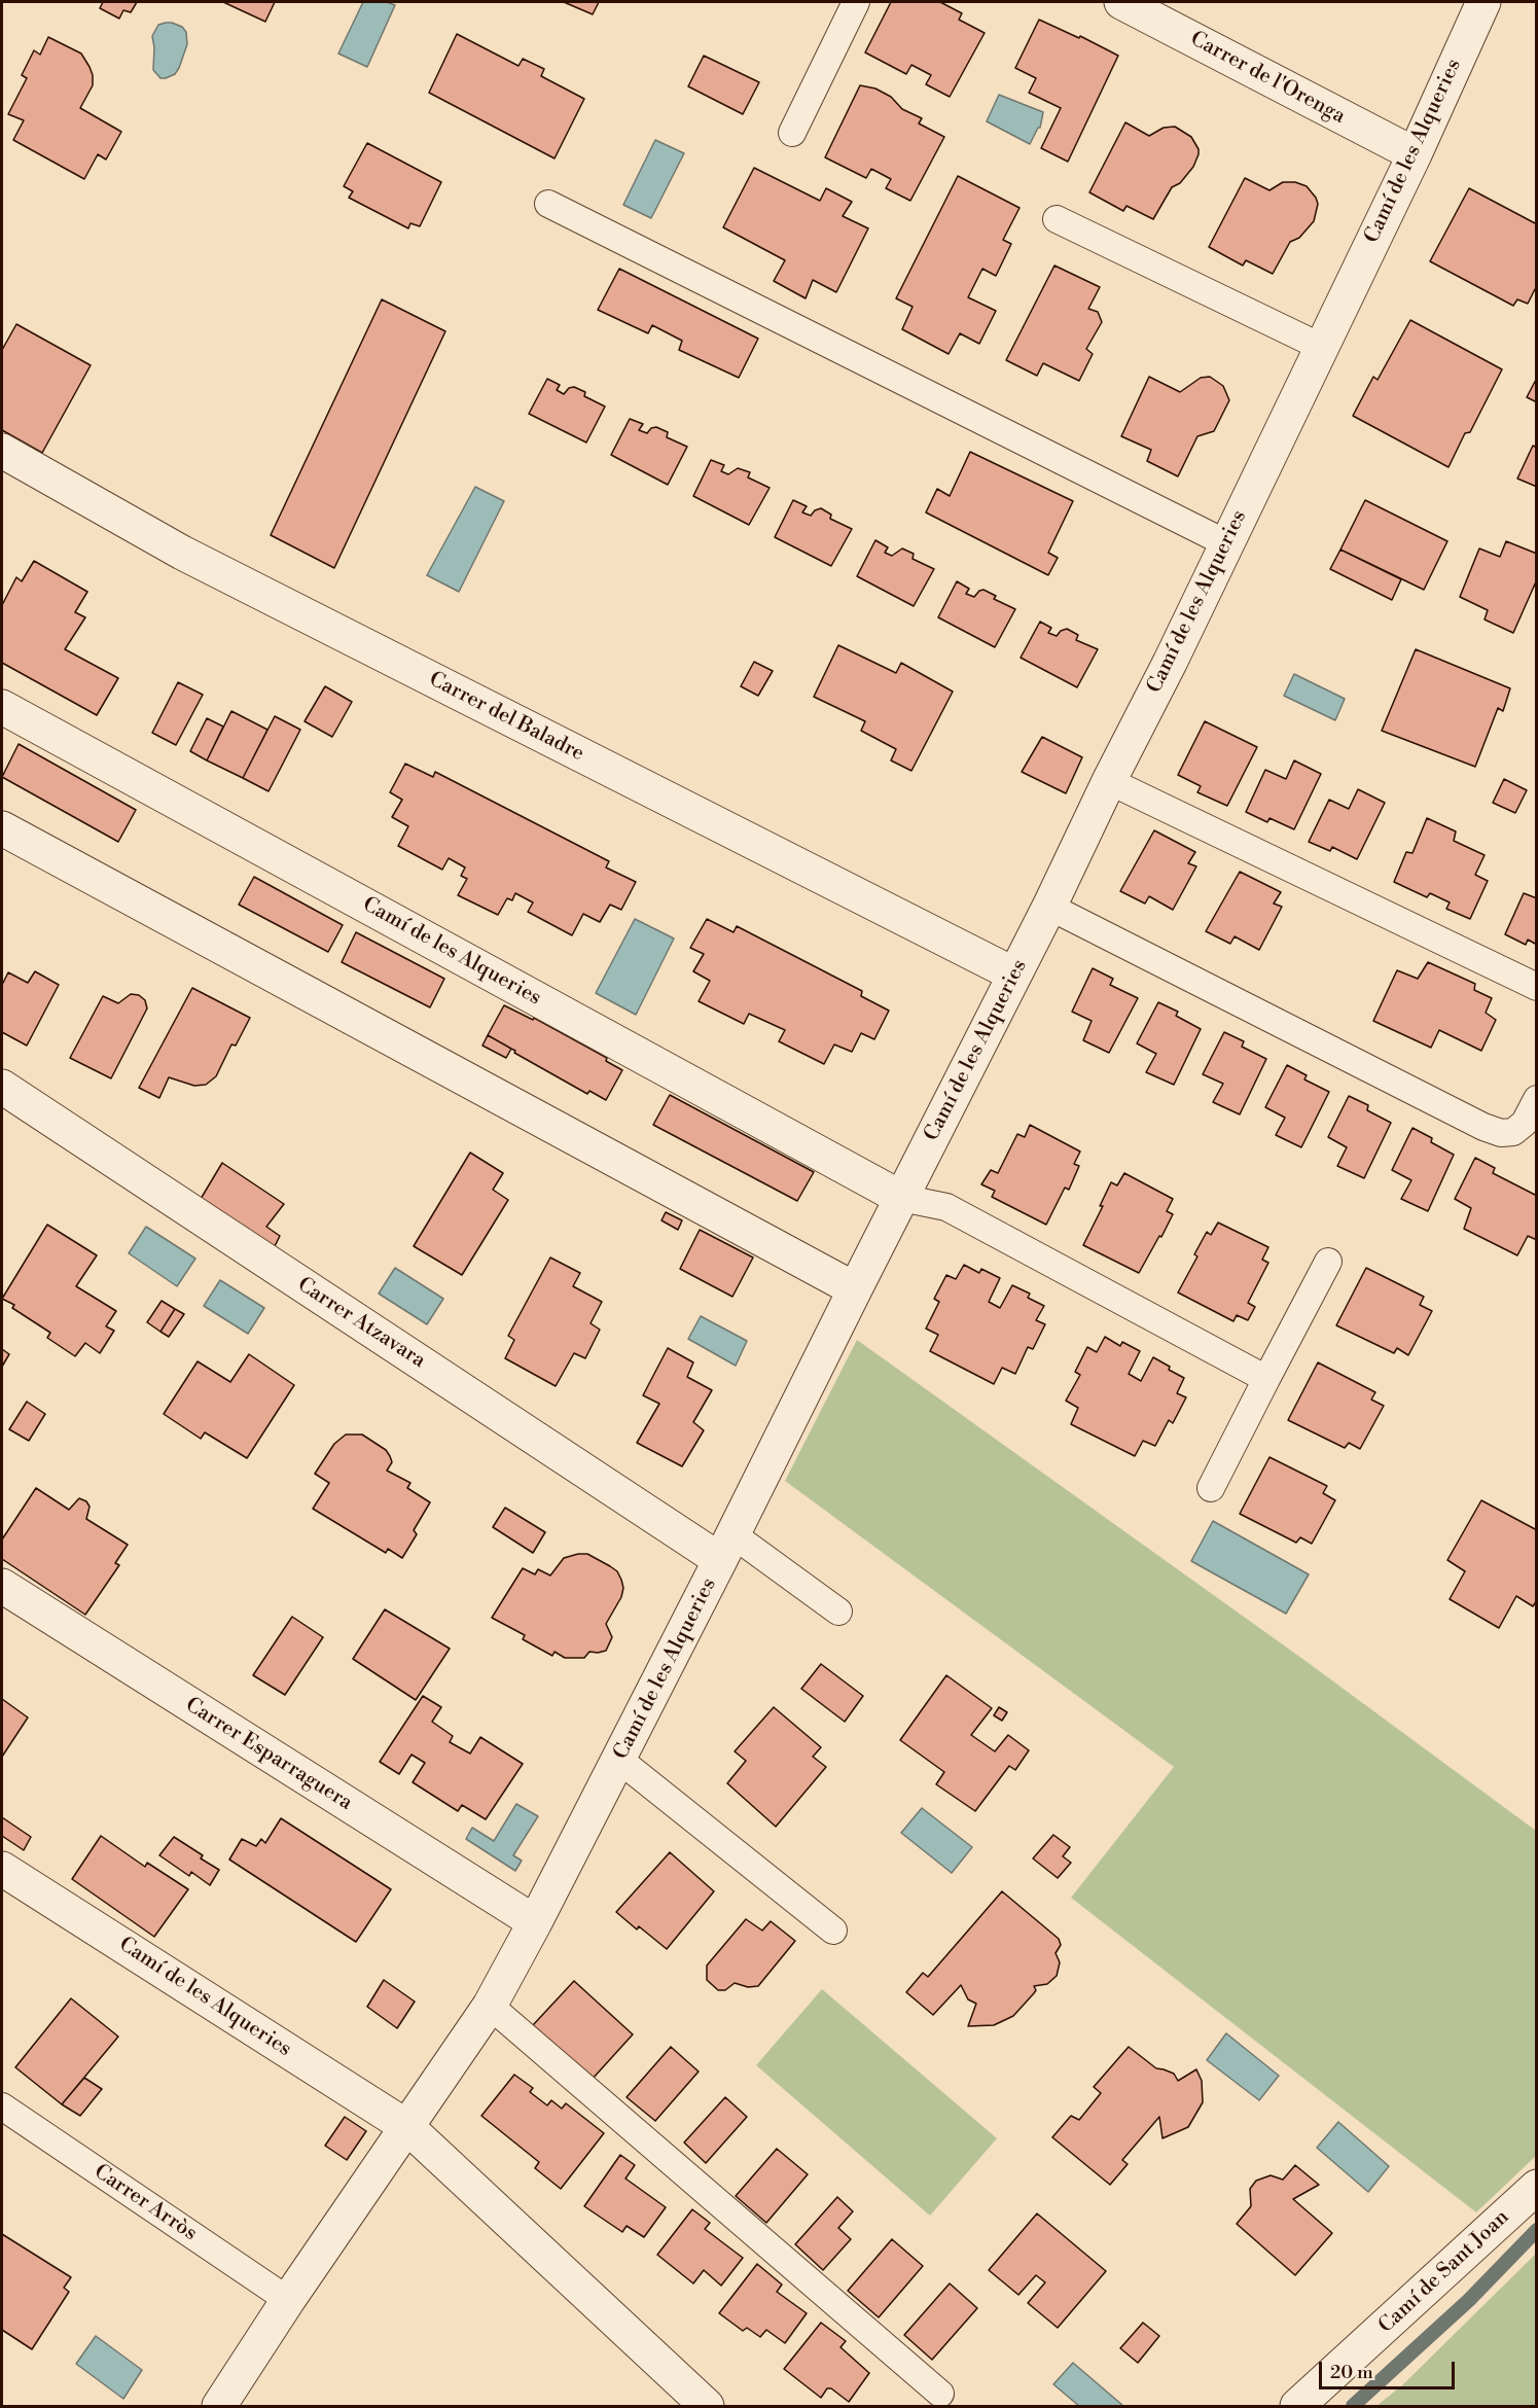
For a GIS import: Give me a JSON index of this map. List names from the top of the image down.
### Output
{
  "streets": {
    "street": [
      "Carrer de l'Orenga",
      "Camí de les Alqueries",
      "Carrer del Baladre",
      "Carrer Atzavara",
      "Carrer Esparraguera",
      "Camí de Sant Joan"
    ],
    "lane": ["Carrer Arròs"]
  },
  "crossings": [
    ["Carrer de l'Orenga", "Camí de les Alqueries"],
    ["Camí de les Alqueries", "Carrer del Baladre"],
    ["Camí de les Alqueries", "Carrer Atzavara"],
    ["Camí de les Alqueries", "Carrer Esparraguera"],
    ["Camí de les Alqueries", "Carrer Arròs"]
  ],
  "scale_bar": "20 m"
}
